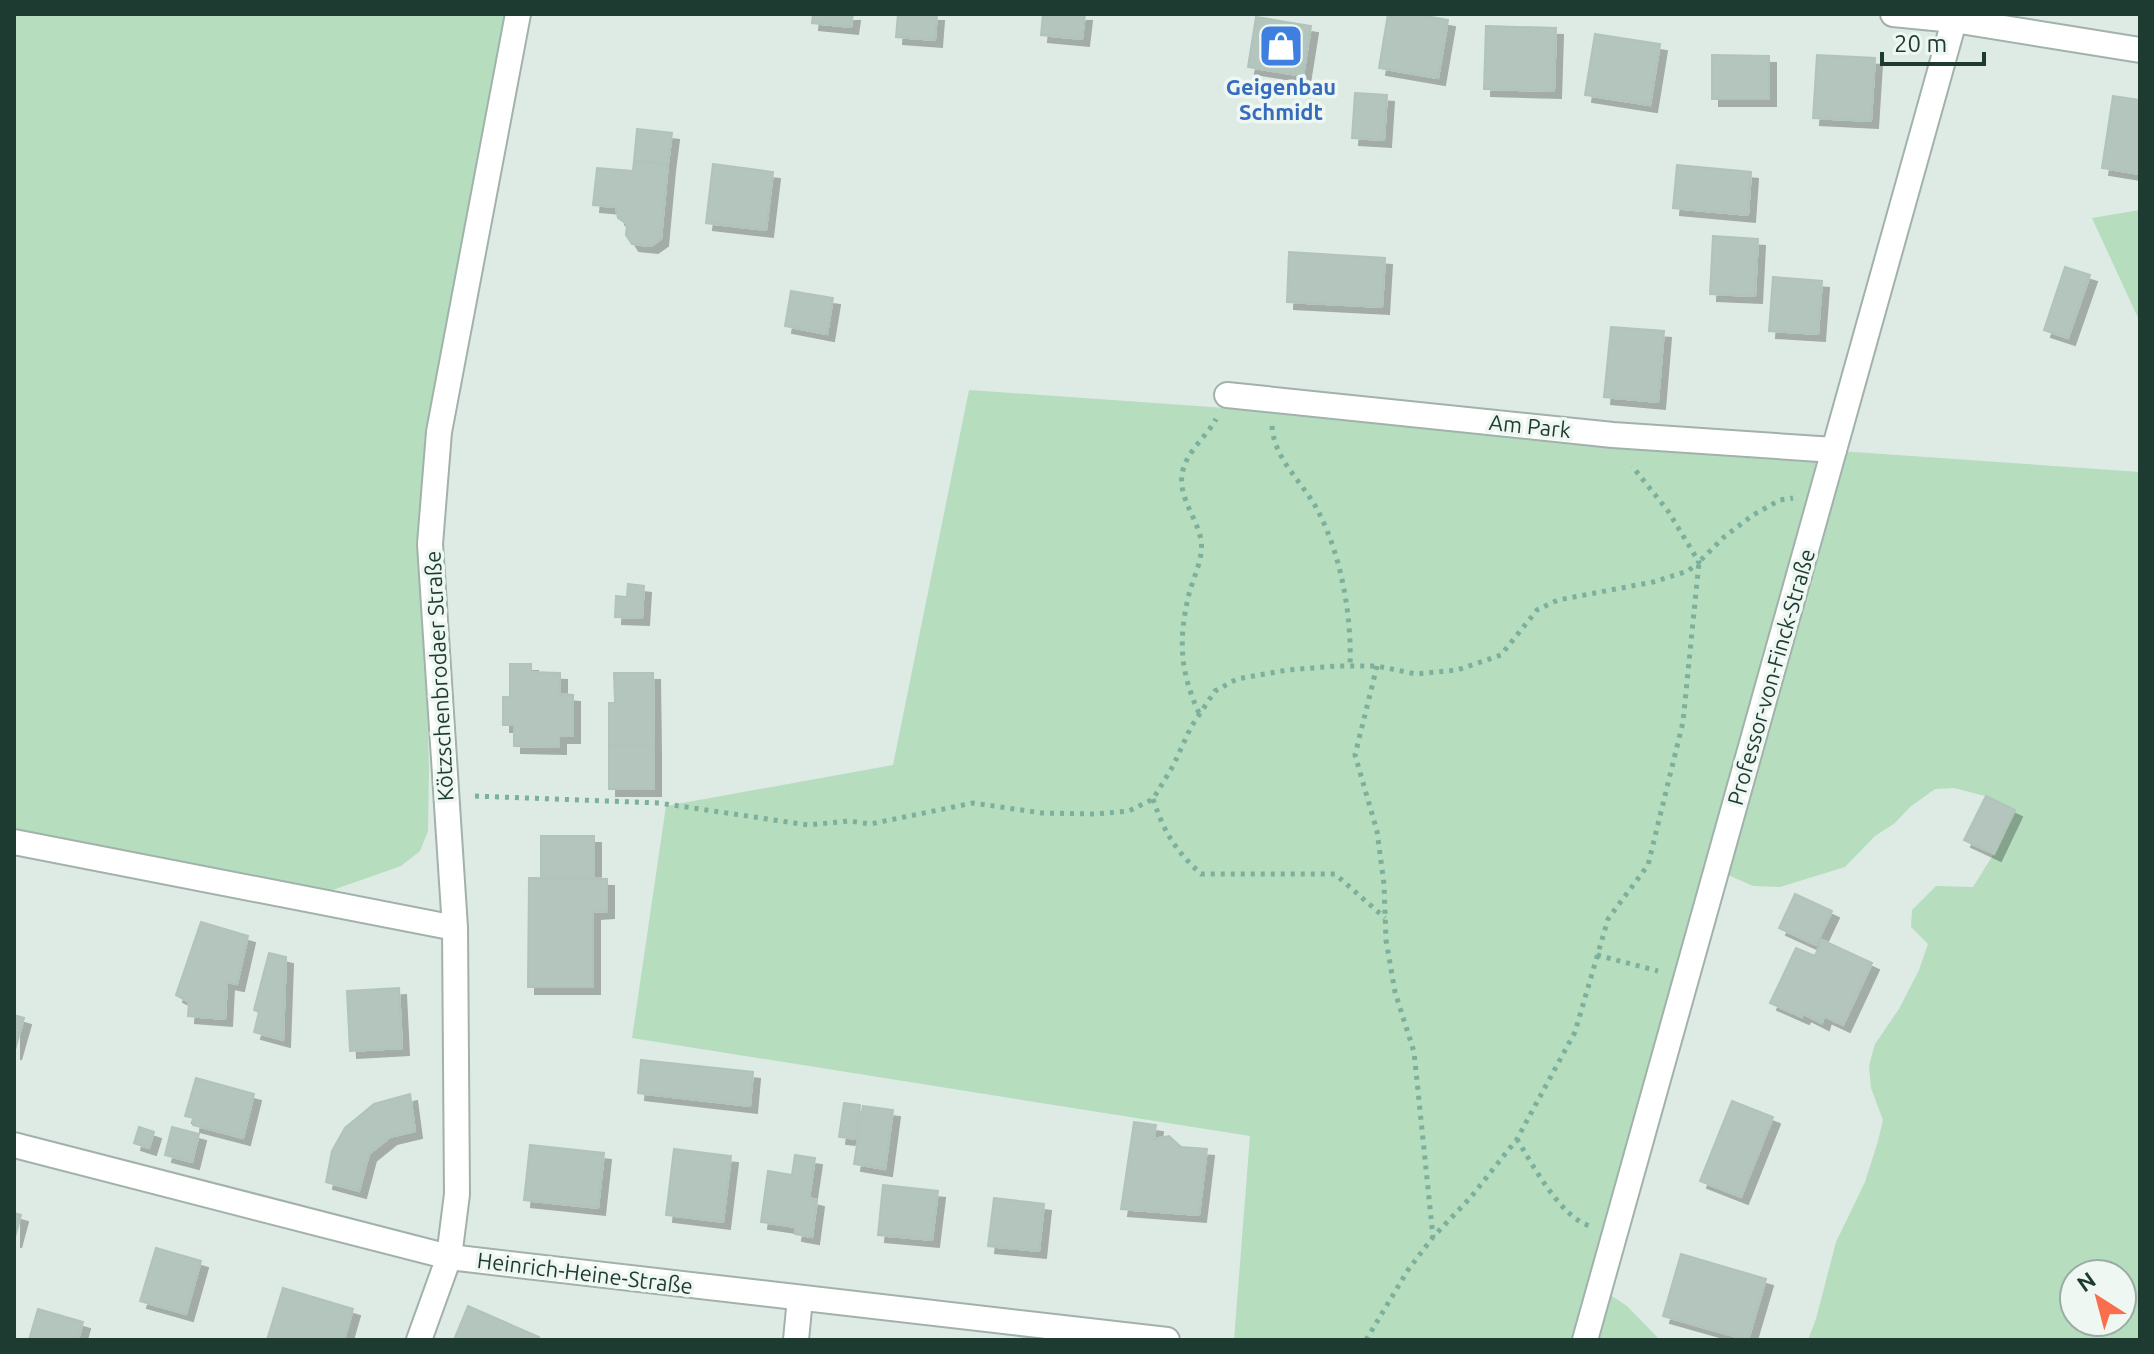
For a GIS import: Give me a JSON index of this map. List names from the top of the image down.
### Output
{
  "streets": {
    "street": [
      "Am Park",
      "Kötzschenbrodaer Straße",
      "Professor-von-Finck-Straße",
      "Heinrich-Heine-Straße"
    ]
  },
  "crossings": [
    ["Am Park", "Professor-von-Finck-Straße"],
    ["Kötzschenbrodaer Straße", "Heinrich-Heine-Straße"]
  ],
  "places": {
    "shop": ["Geigenbau Schmidt"]
  },
  "scale_bar": "20 m",
  "north": "top left"
}
